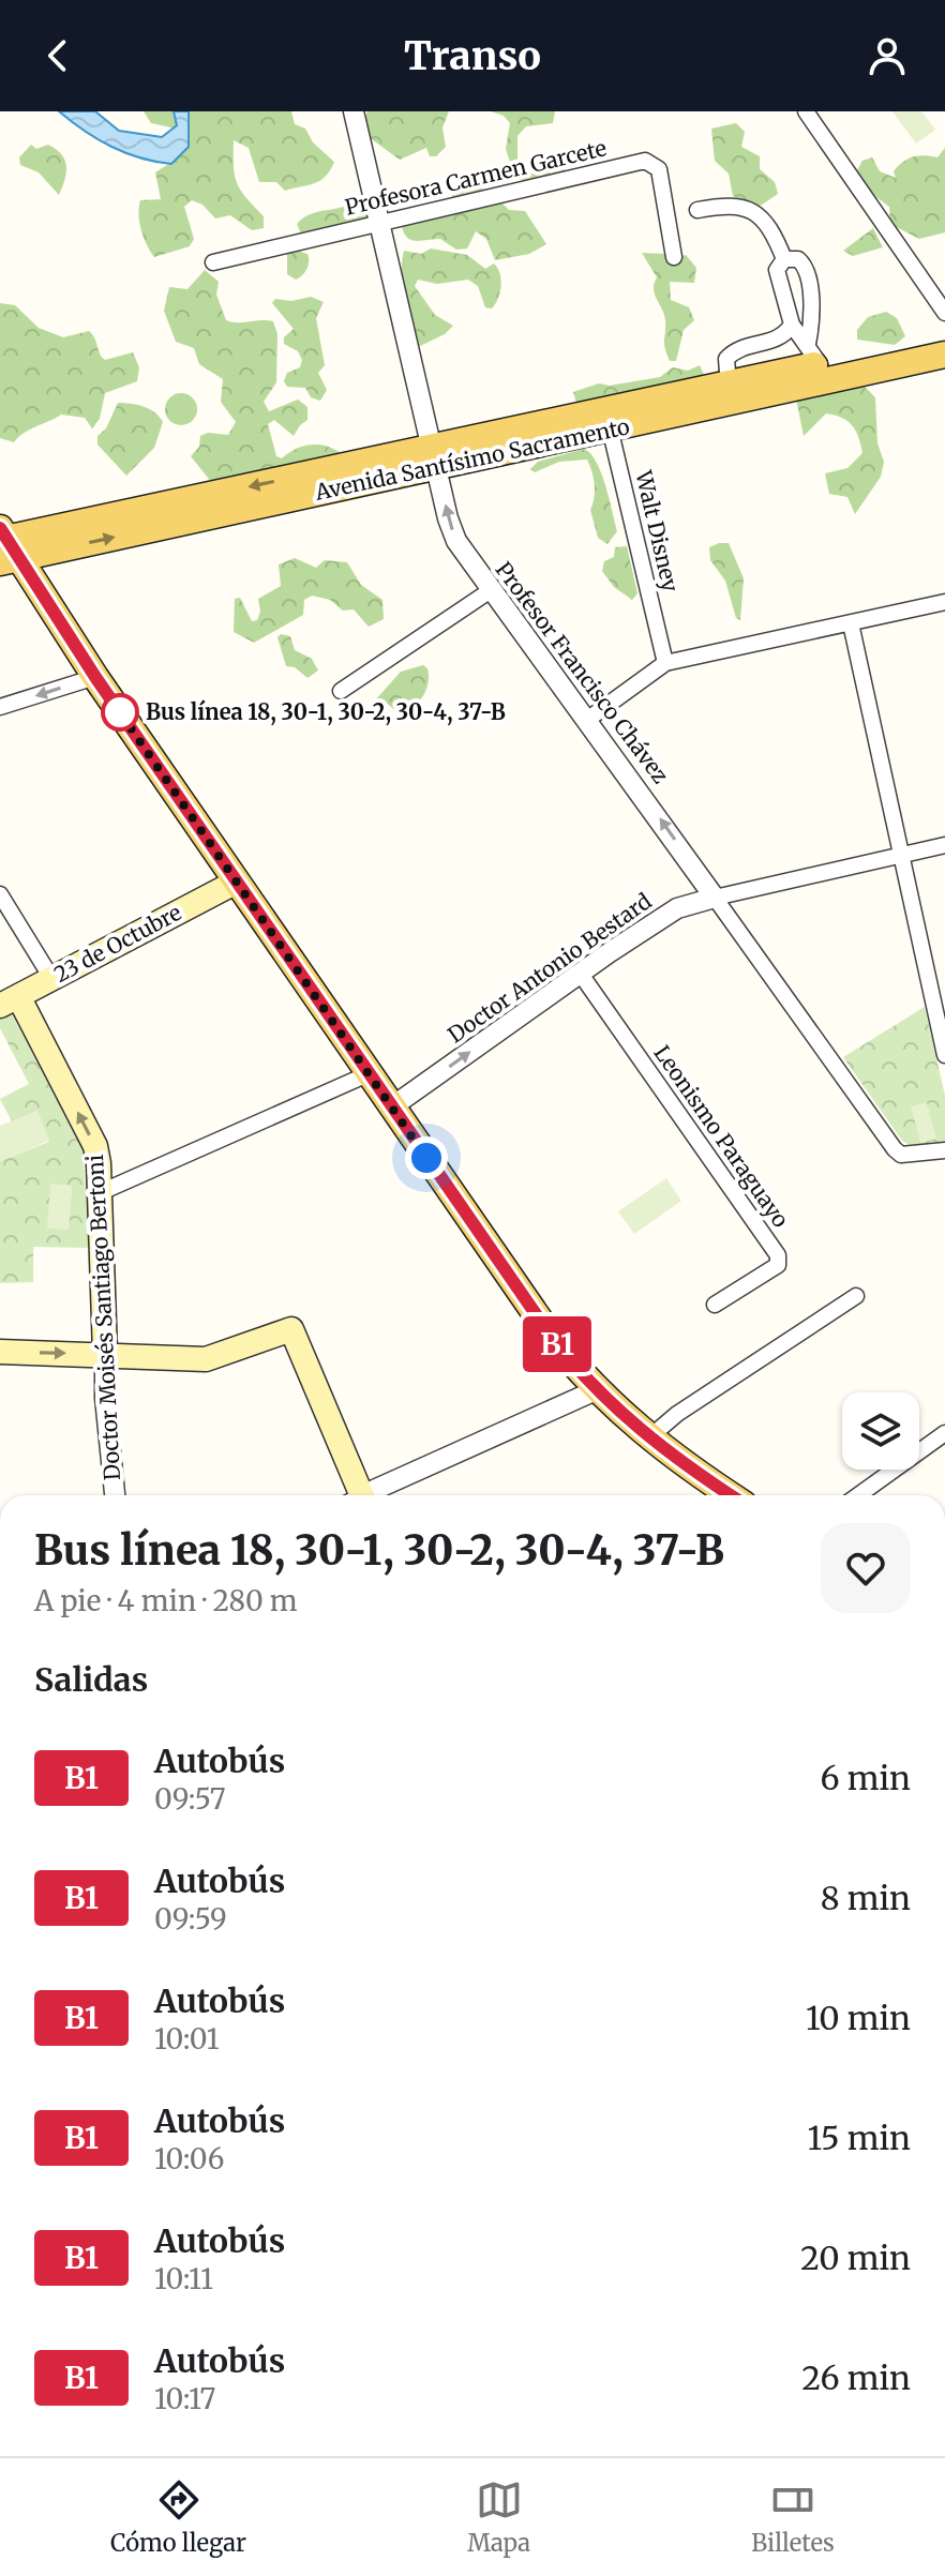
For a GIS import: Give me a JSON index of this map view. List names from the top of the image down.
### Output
{
  "streets": {
    "main road": ["Avenida Santísimo Sacramento", "23 de Octubre", "Doctor Moisés Santiago Bertoni"],
    "street": [
      "Profesora Carmen Garcete",
      "Walt Disney",
      "Profesor Francisco Chávez",
      "Doctor Antonio Bestard",
      "Leonismo Paraguayo"
    ]
  },
  "crossings": [
    ["Profesora Carmen Garcete", "Profesor Francisco Chávez"],
    ["Avenida Santísimo Sacramento", "Walt Disney"],
    ["Avenida Santísimo Sacramento", "Profesor Francisco Chávez"],
    ["Profesor Francisco Chávez", "Doctor Antonio Bestard"],
    ["23 de Octubre", "Doctor Moisés Santiago Bertoni"],
    ["Doctor Antonio Bestard", "Leonismo Paraguayo"]
  ],
  "one_way": ["Doctor Antonio Bestard", "Doctor Moisés Santiago Bertoni"],
  "places": ["Bus línea 18, 30-1, 30-2, 30-4, 37-B"],
  "lines": ["bus line B1"],
  "page": {
    "header": "Transo",
    "on_map": "B1",
    "heading": [
      ["Bus línea 18, 30-1, 30-2, 30-4, 37-B", "A pie · 4 min · 280 m"],
      "Salidas"
    ],
    "list": [
      {
        "mark": "B1",
        "name": "Autobús",
        "note": "09:57",
        "value": "6 min"
      },
      {
        "mark": "B1",
        "name": "Autobús",
        "note": "09:59",
        "value": "8 min"
      },
      {
        "mark": "B1",
        "name": "Autobús",
        "note": "10:01",
        "value": "10 min"
      },
      {
        "mark": "B1",
        "name": "Autobús",
        "note": "10:06",
        "value": "15 min"
      },
      {
        "mark": "B1",
        "name": "Autobús",
        "note": "10:11",
        "value": "20 min"
      },
      {
        "mark": "B1",
        "name": "Autobús",
        "note": "10:17",
        "value": "26 min"
      }
    ],
    "tabs": ["Cómo llegar", "Mapa", "Billetes"]
  }
}
